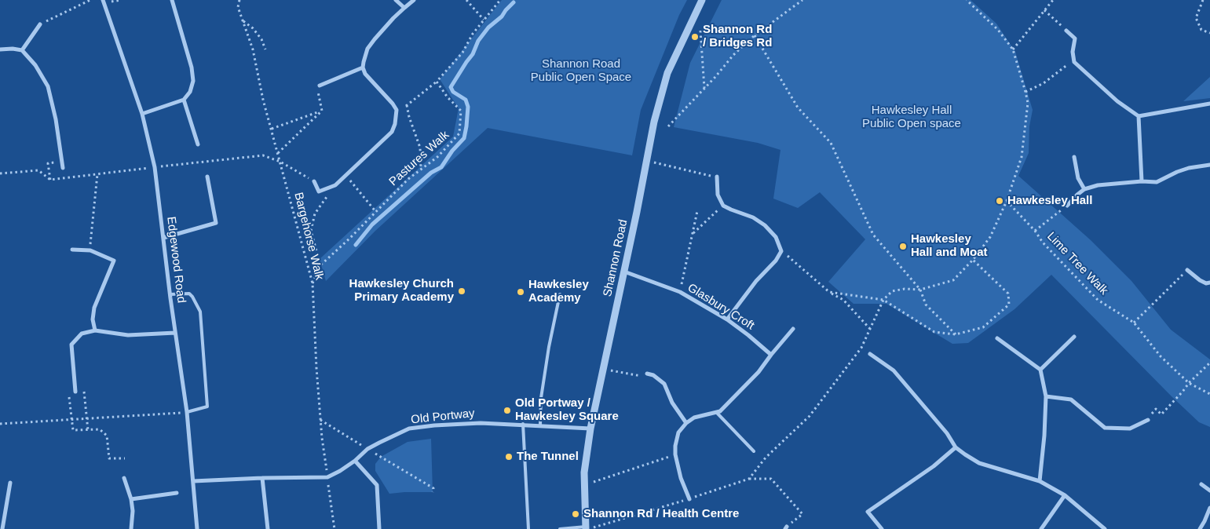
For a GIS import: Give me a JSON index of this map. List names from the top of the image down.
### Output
{
  "streets": {
    "street": [
      "Shannon Road",
      "Edgewood Road",
      "Glasbury Croft",
      "Old Portway"
    ],
    "path": ["Pastures Walk", "Bargehorse Walk", "Lime Tree Walk"]
  },
  "crossings": [
    ["Pastures Walk", "Bargehorse Walk"],
    ["Bargehorse Walk", "Old Portway"],
    ["Shannon Road", "Glasbury Croft"],
    ["Shannon Road", "Old Portway"],
    ["Edgewood Road", "Old Portway"]
  ],
  "parks": ["Shannon Road Public Open Space", "Hawkesley Hall Public Open space"],
  "places": [
    "Shannon Rd / Bridges Rd",
    "Hawkesley Hall",
    "Hawkesley Hall and Moat",
    "Hawkesley Church Primary Academy",
    "Hawkesley Academy",
    "Old Portway / Hawkesley Square",
    "The Tunnel",
    "Shannon Rd / Health Centre"
  ]
}
